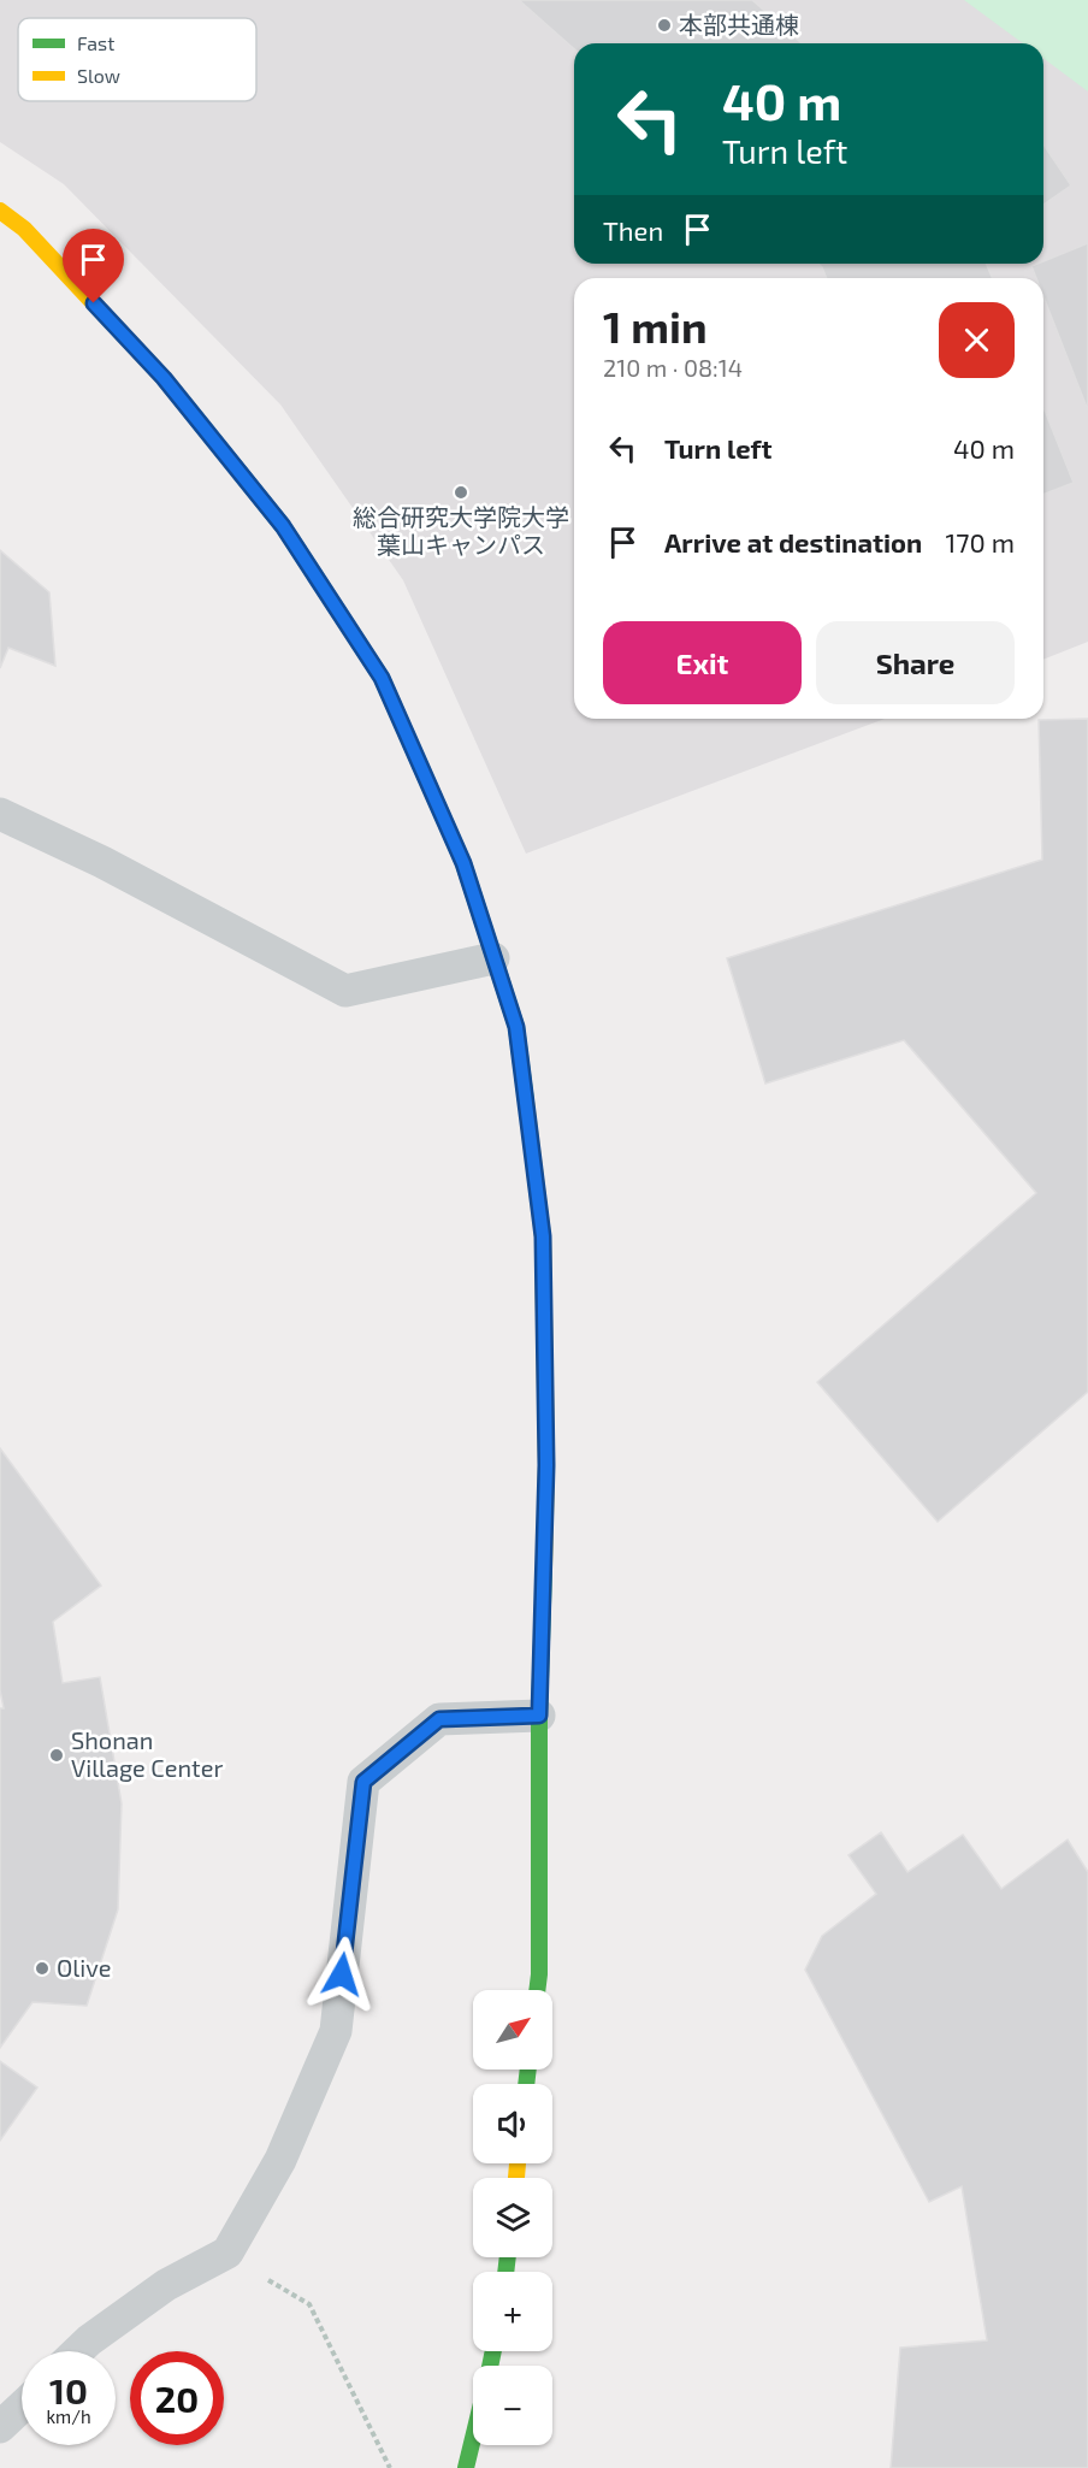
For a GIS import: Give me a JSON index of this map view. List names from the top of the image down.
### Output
{
  "places": [
    "本部共通棟",
    "総合研究大学院大学 葉山キャンパス",
    "Shonan Village Center",
    "Olive"
  ],
  "legend": ["Fast", "Slow"],
  "north": "top right",
  "page": {
    "turn": ["40 m", "Turn left"],
    "then": "Then",
    "heading": ["1 min", "210 m · 08:14"],
    "list": [
      {
        "name": "Turn left",
        "value": "40 m"
      },
      {
        "name": "Arrive at destination",
        "value": "170 m"
      }
    ],
    "buttons": ["Exit", "Share"],
    "map_buttons": ["+", "−"],
    "speed": "10 km/h",
    "limit": "20"
  }
}
